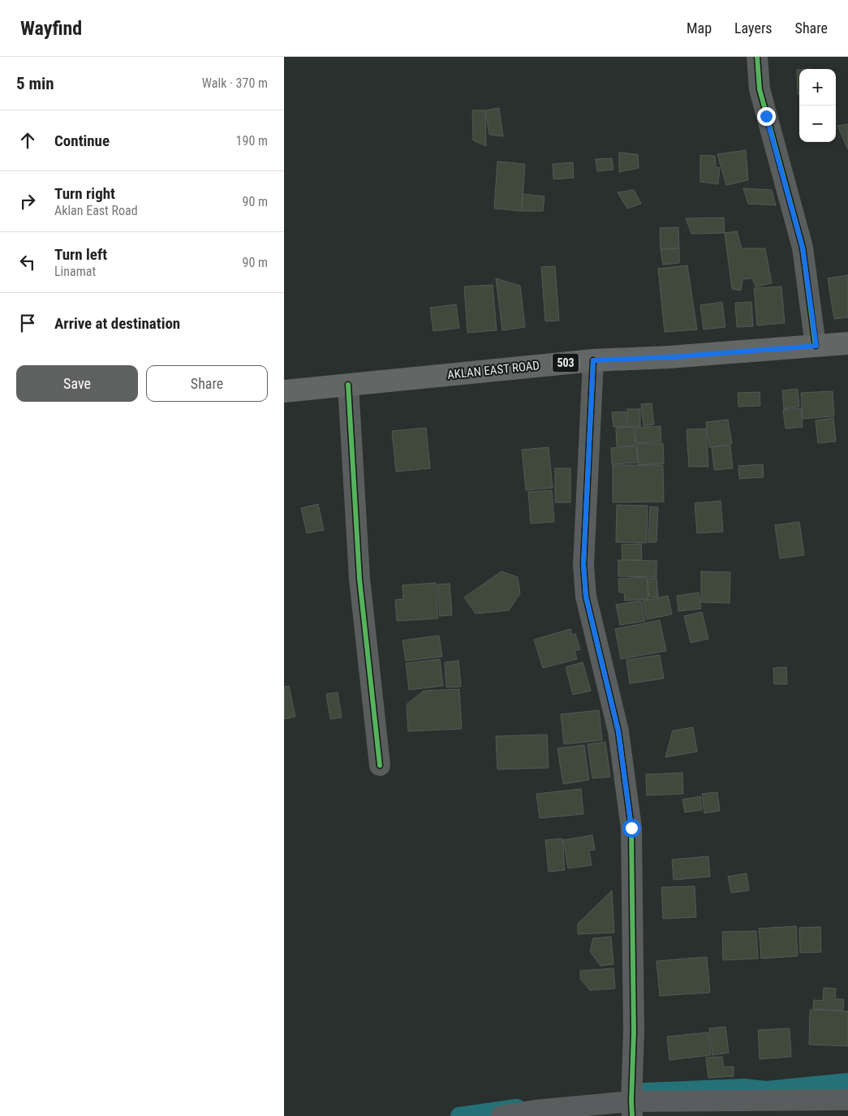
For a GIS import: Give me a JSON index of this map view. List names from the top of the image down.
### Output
{
  "streets": {
    "main road": ["503", "AKLAN EAST ROAD"]
  },
  "page": {
    "header": "Wayfind",
    "nav": ["Map", "Layers", "Share"],
    "heading": ["5 min", "Walk · 370 m"],
    "map_buttons": ["+", "−"],
    "list": [
      ["Continue", "190 m"],
      ["Turn right", "Aklan East Road", "90 m"],
      ["Turn left", "Linamat", "90 m"],
      "Arrive at destination"
    ],
    "buttons": ["Save", "Share"]
  }
}
